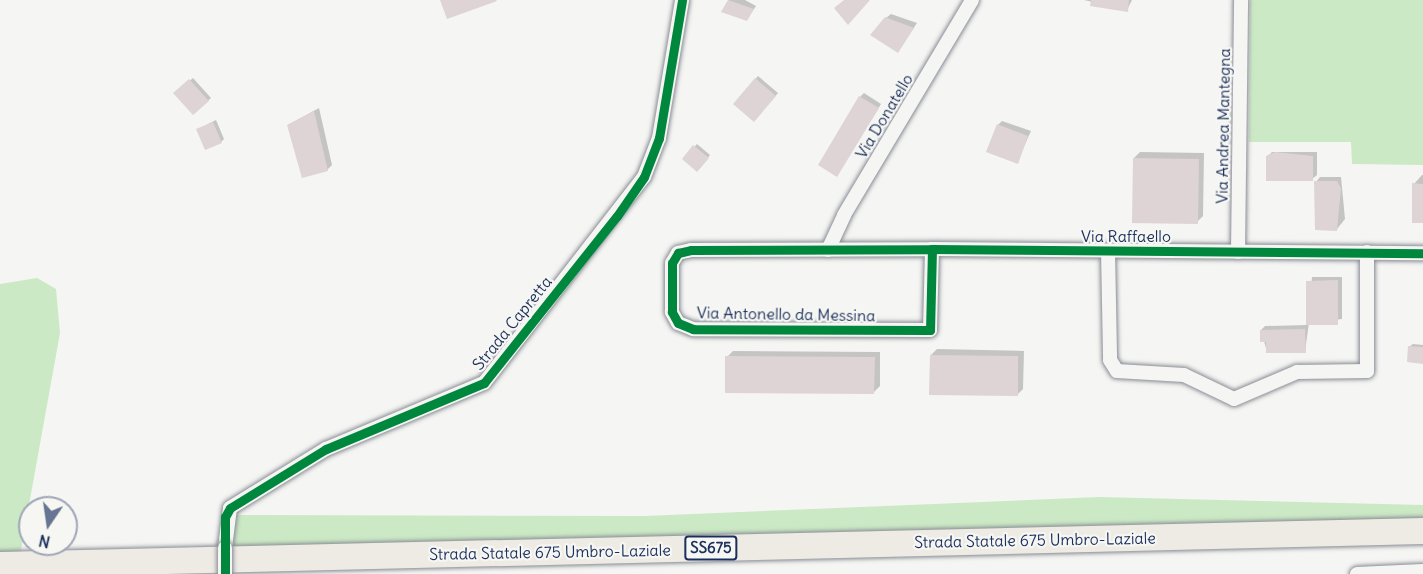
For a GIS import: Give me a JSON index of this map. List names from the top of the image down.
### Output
{
  "streets": {
    "highway": ["Strada Statale 675 Umbro-Laziale", "SS675"],
    "street": [
      "Via Donatello",
      "Via Andrea Mantegna",
      "Via Raffaello",
      "Via Antonello da Messina",
      "Strada Capretta"
    ]
  },
  "crossings": [
    ["Via Donatello", "Via Raffaello"],
    ["Via Donatello", "Via Antonello da Messina"],
    ["Via Andrea Mantegna", "Via Raffaello"],
    ["Via Raffaello", "Via Antonello da Messina"]
  ],
  "north": "bottom"
}
